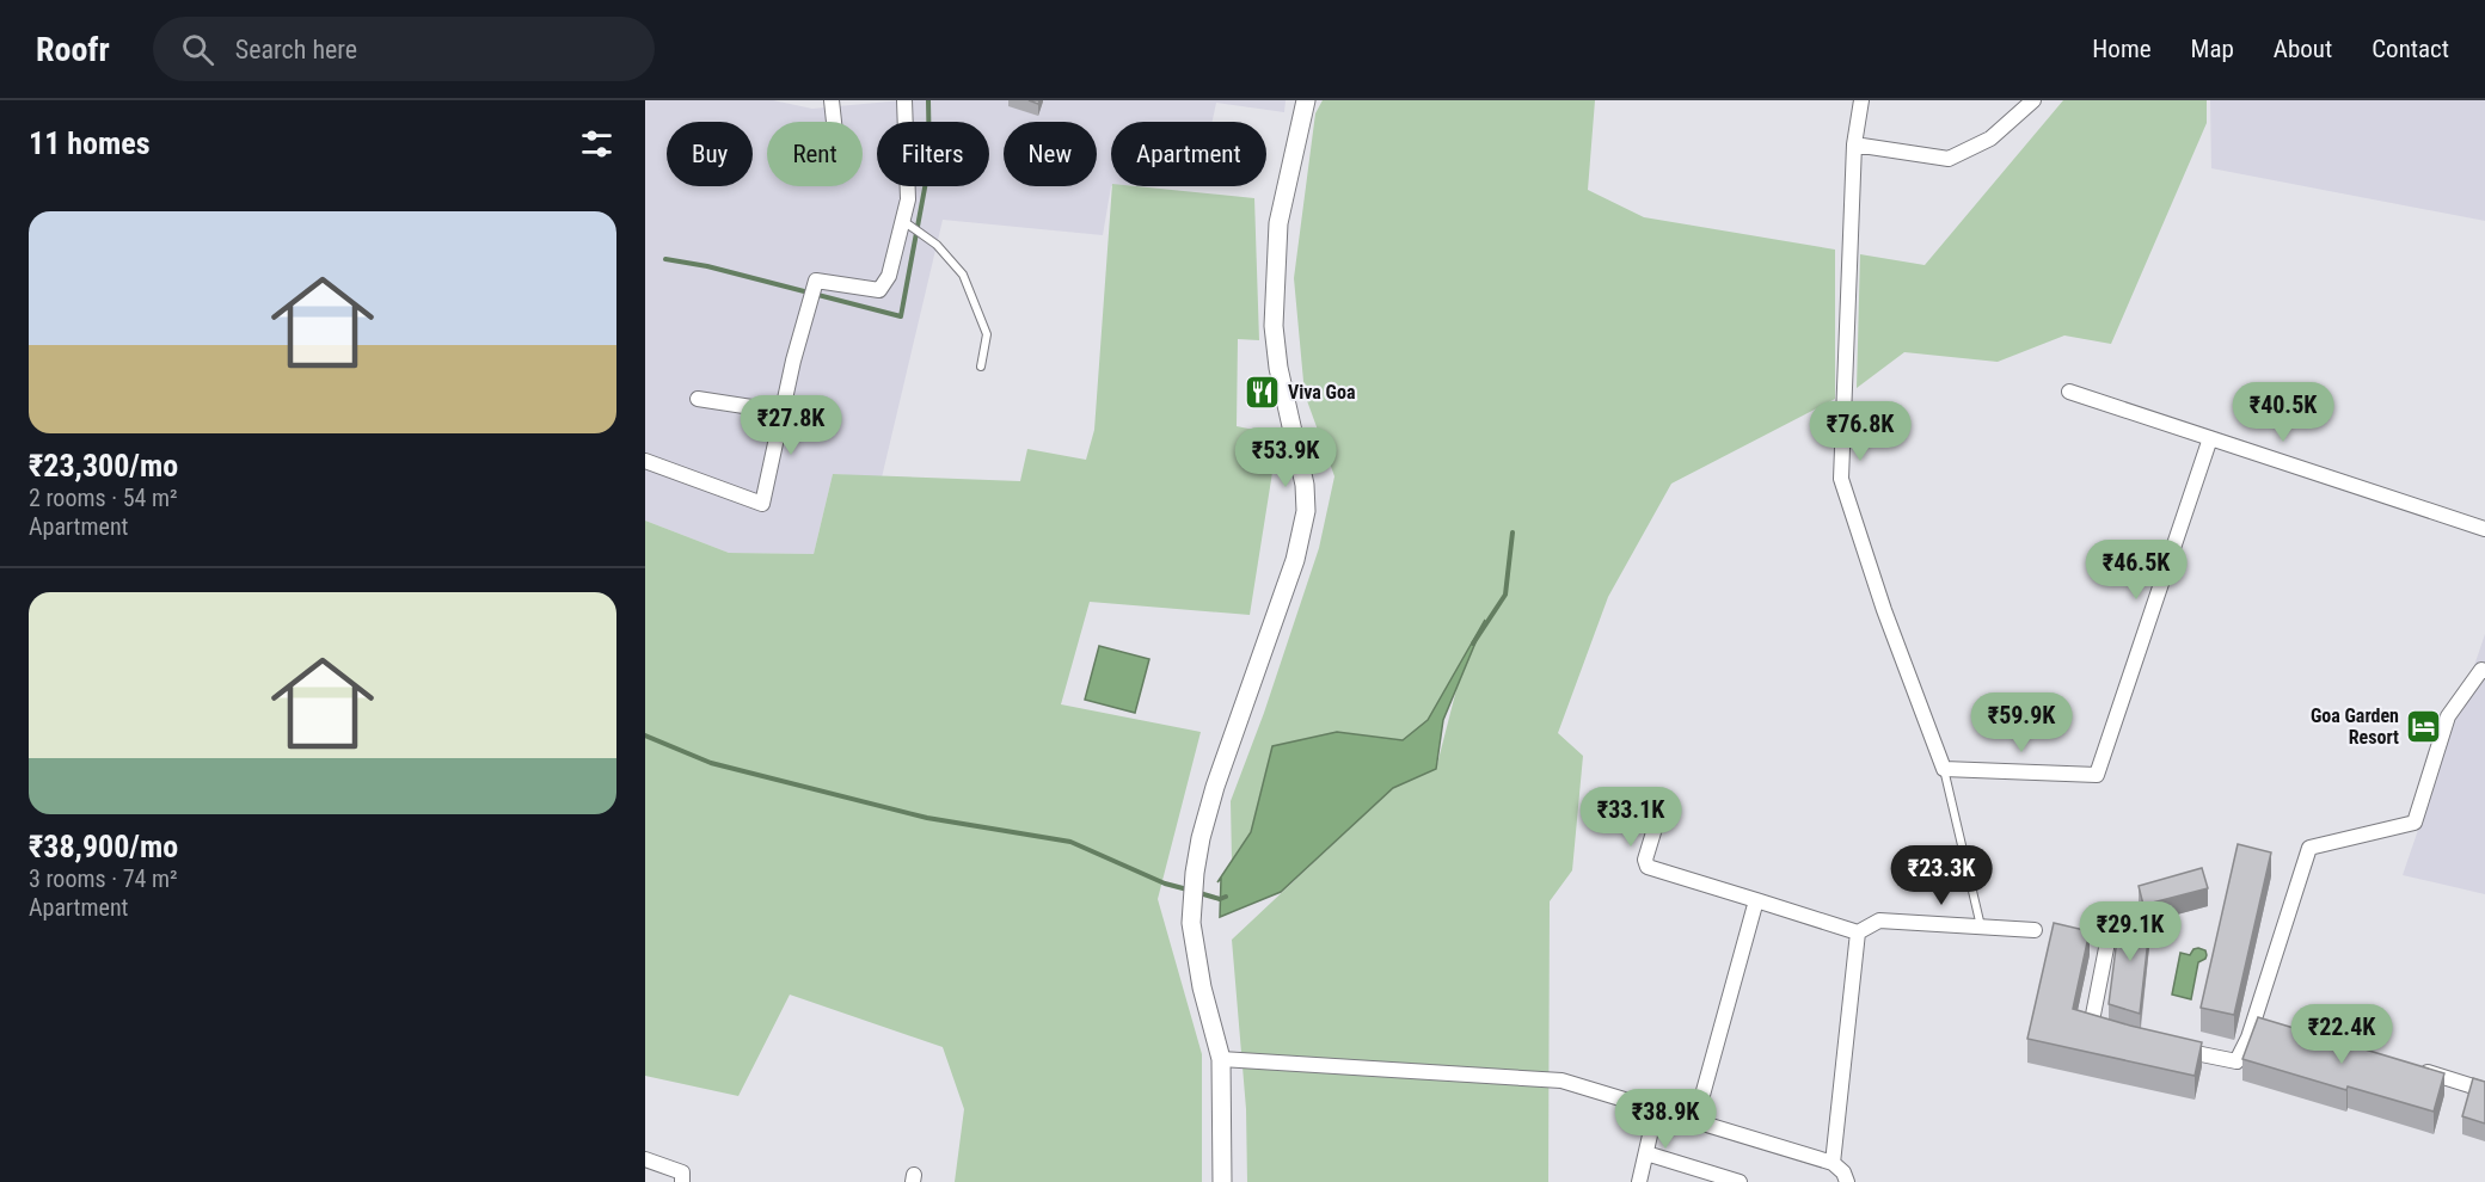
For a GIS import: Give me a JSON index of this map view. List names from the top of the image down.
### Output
{
  "places": {
    "restaurant": ["Viva Goa"],
    "hotel": ["Goa Garden Resort"]
  },
  "page": {
    "header": "Roofr",
    "search": "Search here",
    "nav": [
      "Home",
      "Map",
      "About",
      "Contact"
    ],
    "heading": "11 homes",
    "chip": [
      "Buy",
      "Rent",
      "Filters",
      "New",
      "Apartment"
    ],
    "list": [
      {
        "name": "₹23,300/mo",
        "note": "2 rooms · 54 m² · Apartment"
      },
      {
        "name": "₹38,900/mo",
        "note": "3 rooms · 74 m² · Apartment"
      }
    ],
    "price": [
      "₹40.5K",
      "₹27.8K",
      "₹76.8K",
      "₹53.9K",
      "₹46.5K",
      "₹59.9K",
      "₹33.1K",
      "₹23.3K",
      "₹29.1K",
      "₹22.4K",
      "₹38.9K"
    ]
  }
}
